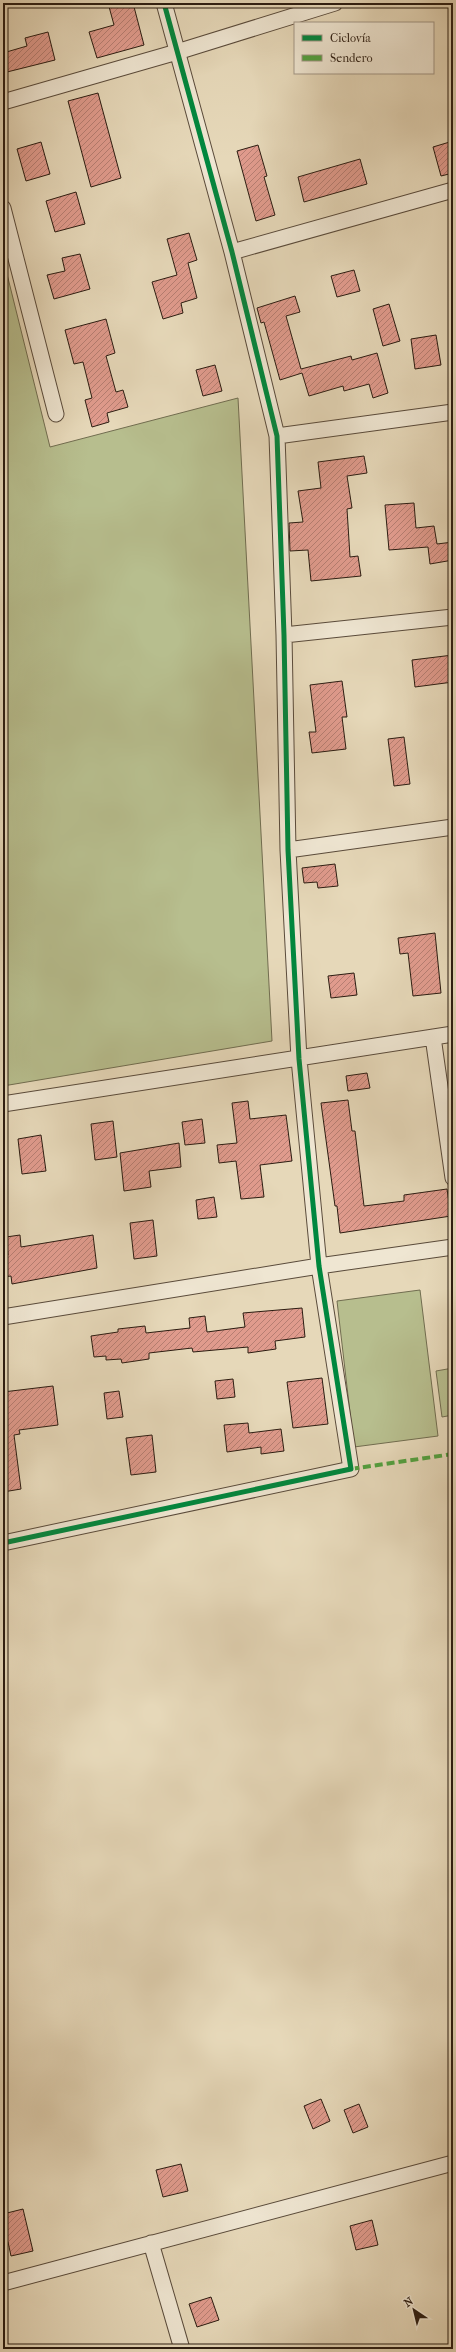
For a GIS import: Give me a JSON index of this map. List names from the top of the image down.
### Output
{
  "legend": ["Ciclovía", "Sendero"],
  "north": "top left"
}
